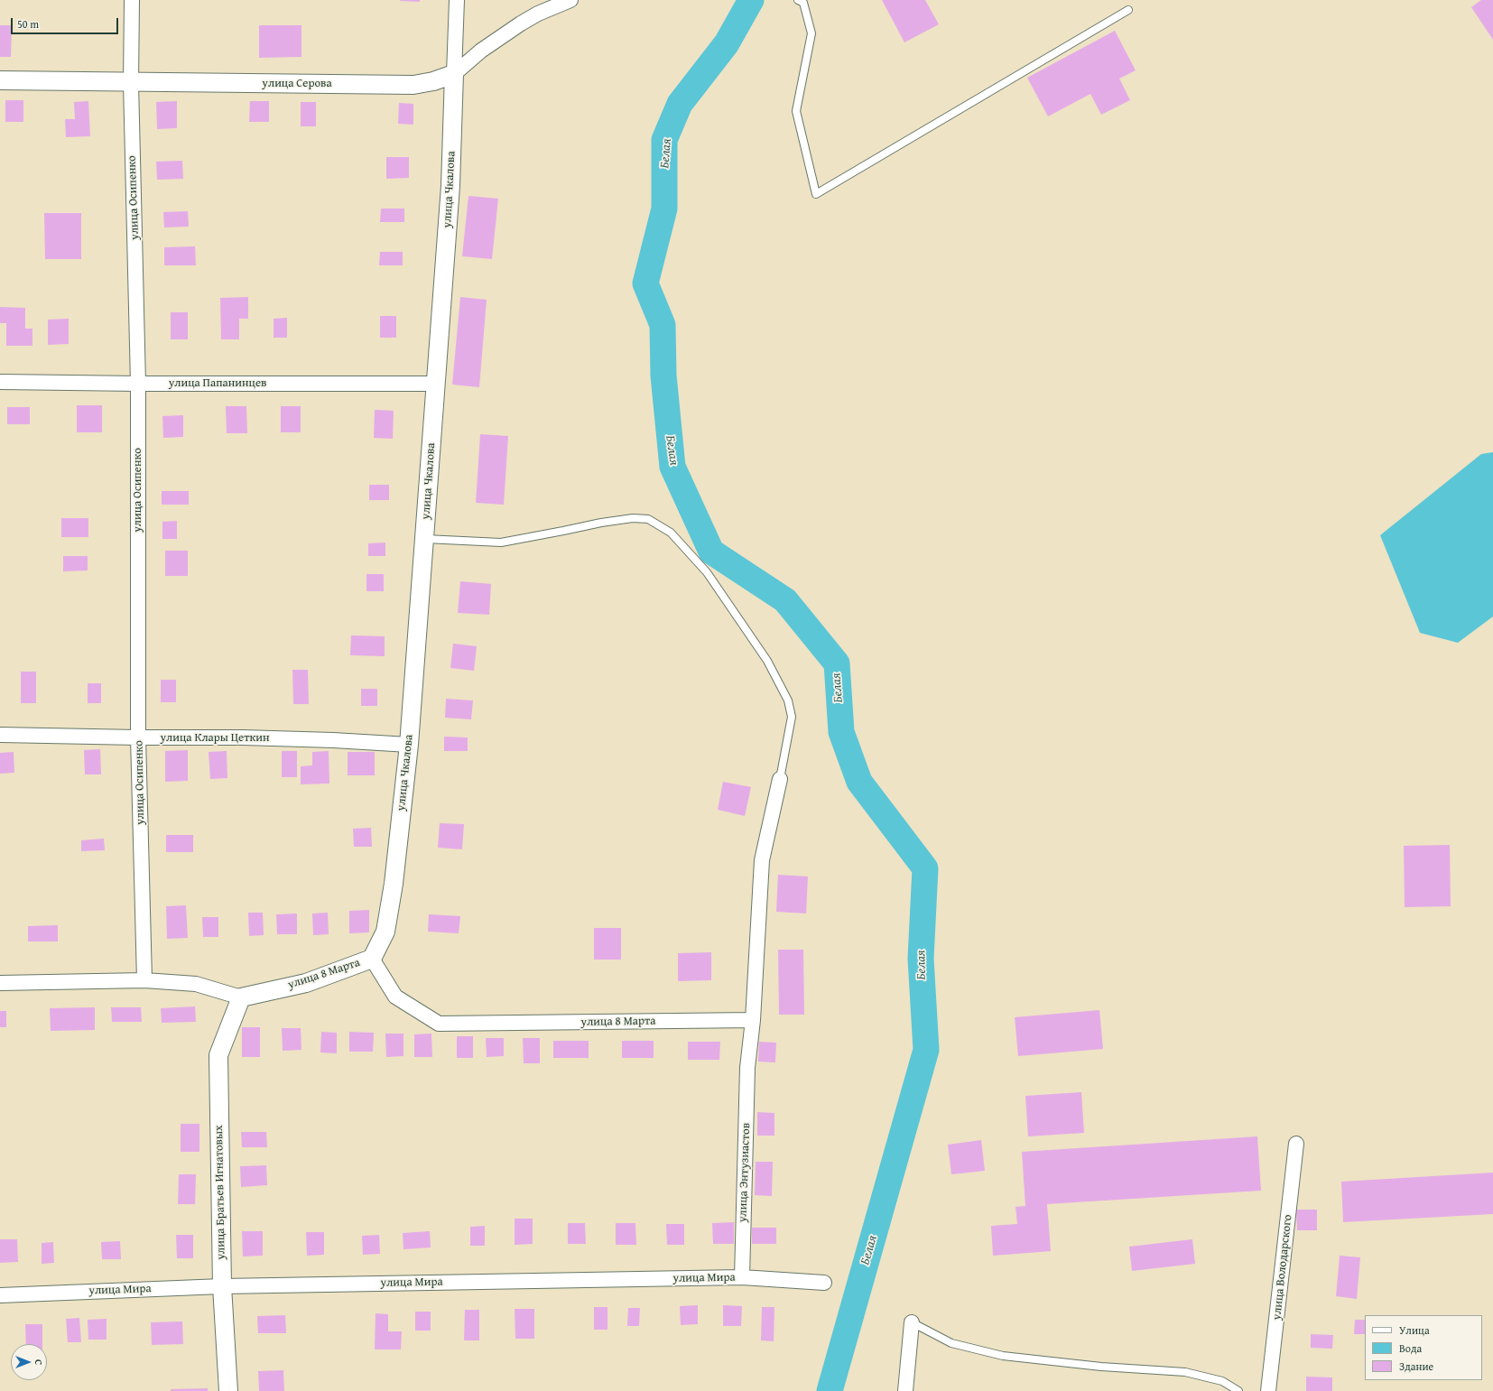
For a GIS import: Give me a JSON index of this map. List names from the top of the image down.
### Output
{
  "streets": {
    "street": [
      "улица Серова",
      "улица Чкалова",
      "улица Осипенко",
      "улица Папанинцев",
      "улица Клары Цеткин",
      "улица 8 Марта",
      "улица Энтузиастов",
      "улица Братьев Игнатовых",
      "улица Володарского",
      "улица Мира"
    ]
  },
  "crossings": [
    ["улица Серова", "улица Чкалова"],
    ["улица Серова", "улица Осипенко"],
    ["улица Чкалова", "улица Папанинцев"],
    ["улица Чкалова", "улица Клары Цеткин"],
    ["улица Чкалова", "улица 8 Марта"],
    ["улица Осипенко", "улица Папанинцев"],
    ["улица Осипенко", "улица Клары Цеткин"],
    ["улица Осипенко", "улица 8 Марта"],
    ["улица 8 Марта", "улица Энтузиастов"],
    ["улица 8 Марта", "улица Братьев Игнатовых"],
    ["улица Энтузиастов", "улица Мира"],
    ["улица Братьев Игнатовых", "улица Мира"]
  ],
  "water": ["Белая"],
  "legend": ["Улица", "Вода", "Здание"],
  "scale_bar": "50 m",
  "north": "right"
}
